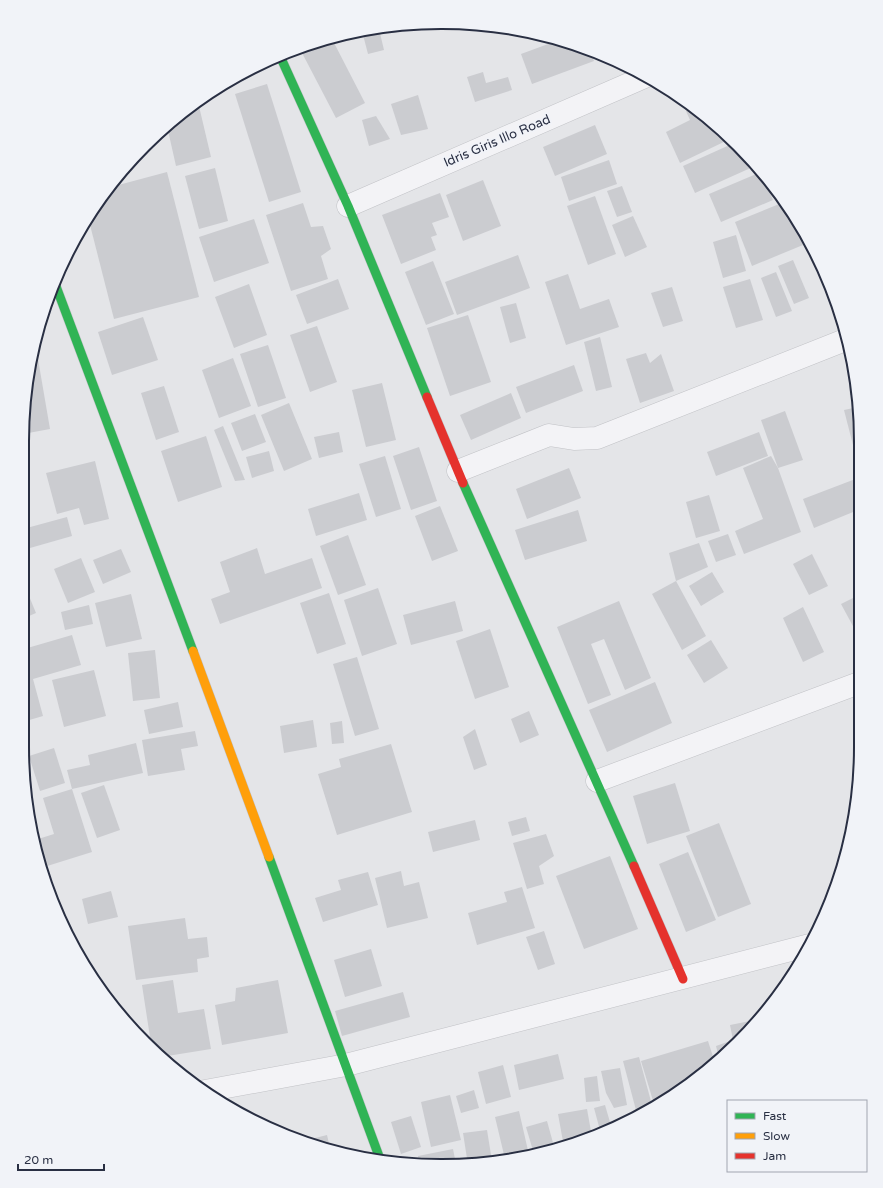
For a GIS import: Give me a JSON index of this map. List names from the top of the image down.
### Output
{
  "streets": {
    "street": ["Idris Giris Illo Road"]
  },
  "legend": ["Fast", "Slow", "Jam"],
  "scale_bar": "20 m"
}
